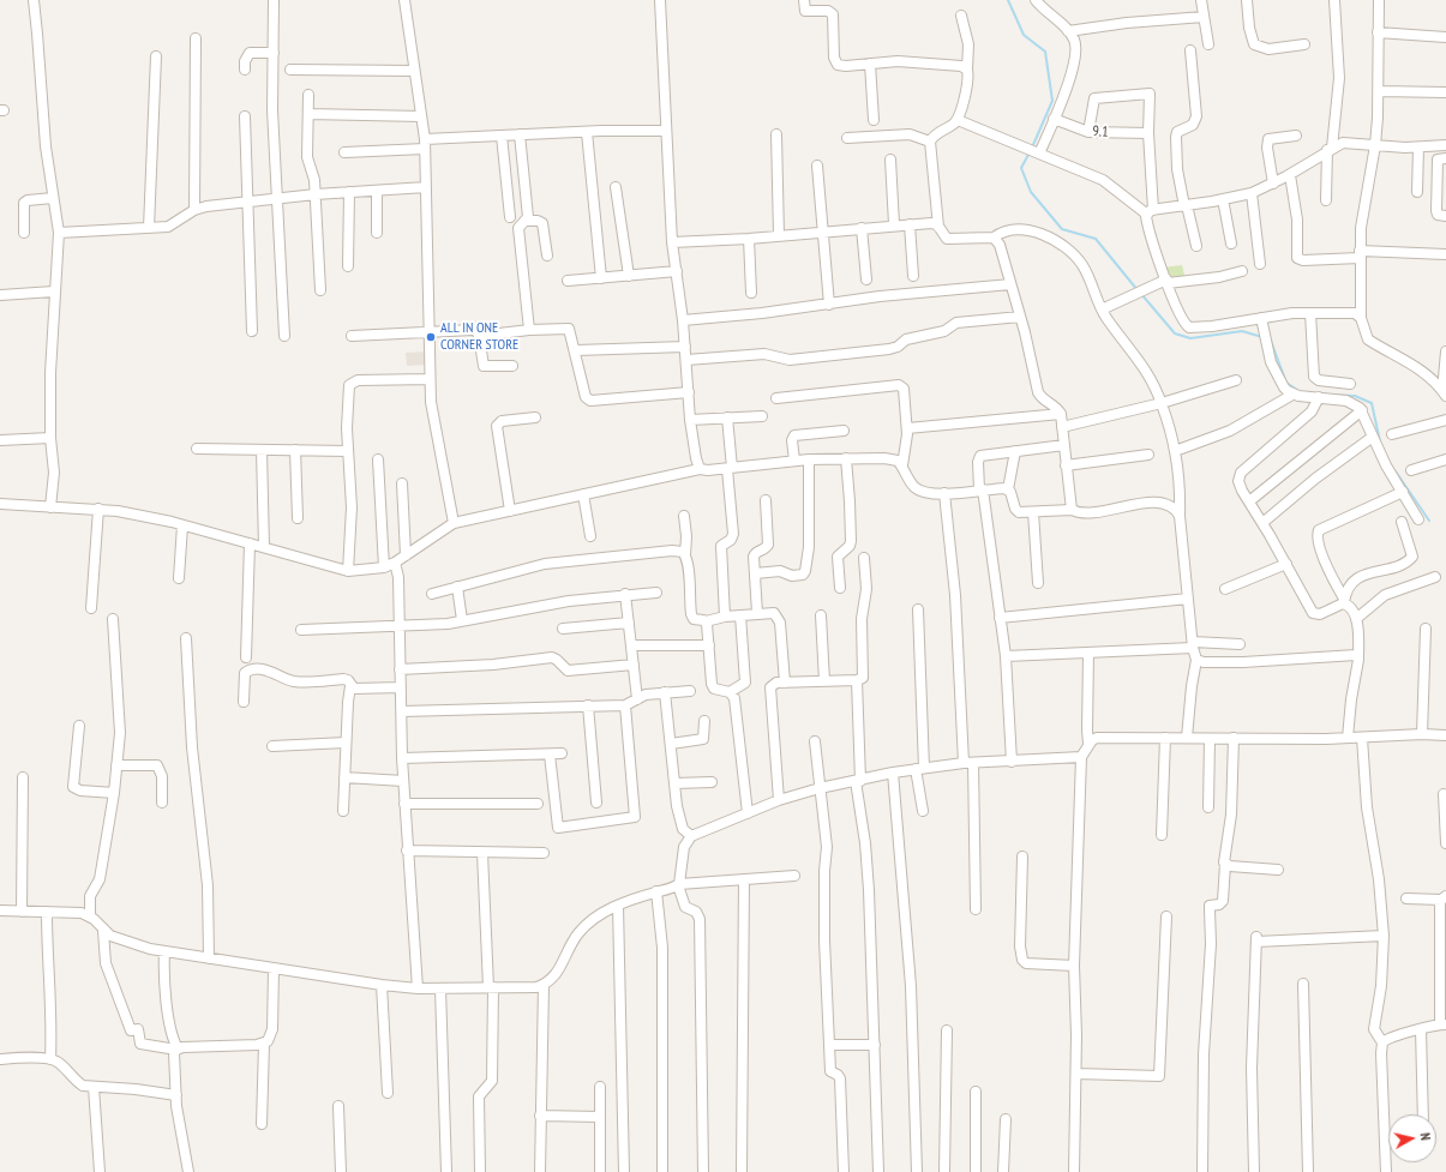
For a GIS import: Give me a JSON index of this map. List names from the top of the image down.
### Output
{
  "streets": {
    "street": ["9.1"]
  },
  "places": ["ALL IN ONE CORNER STORE"],
  "north": "right"
}
